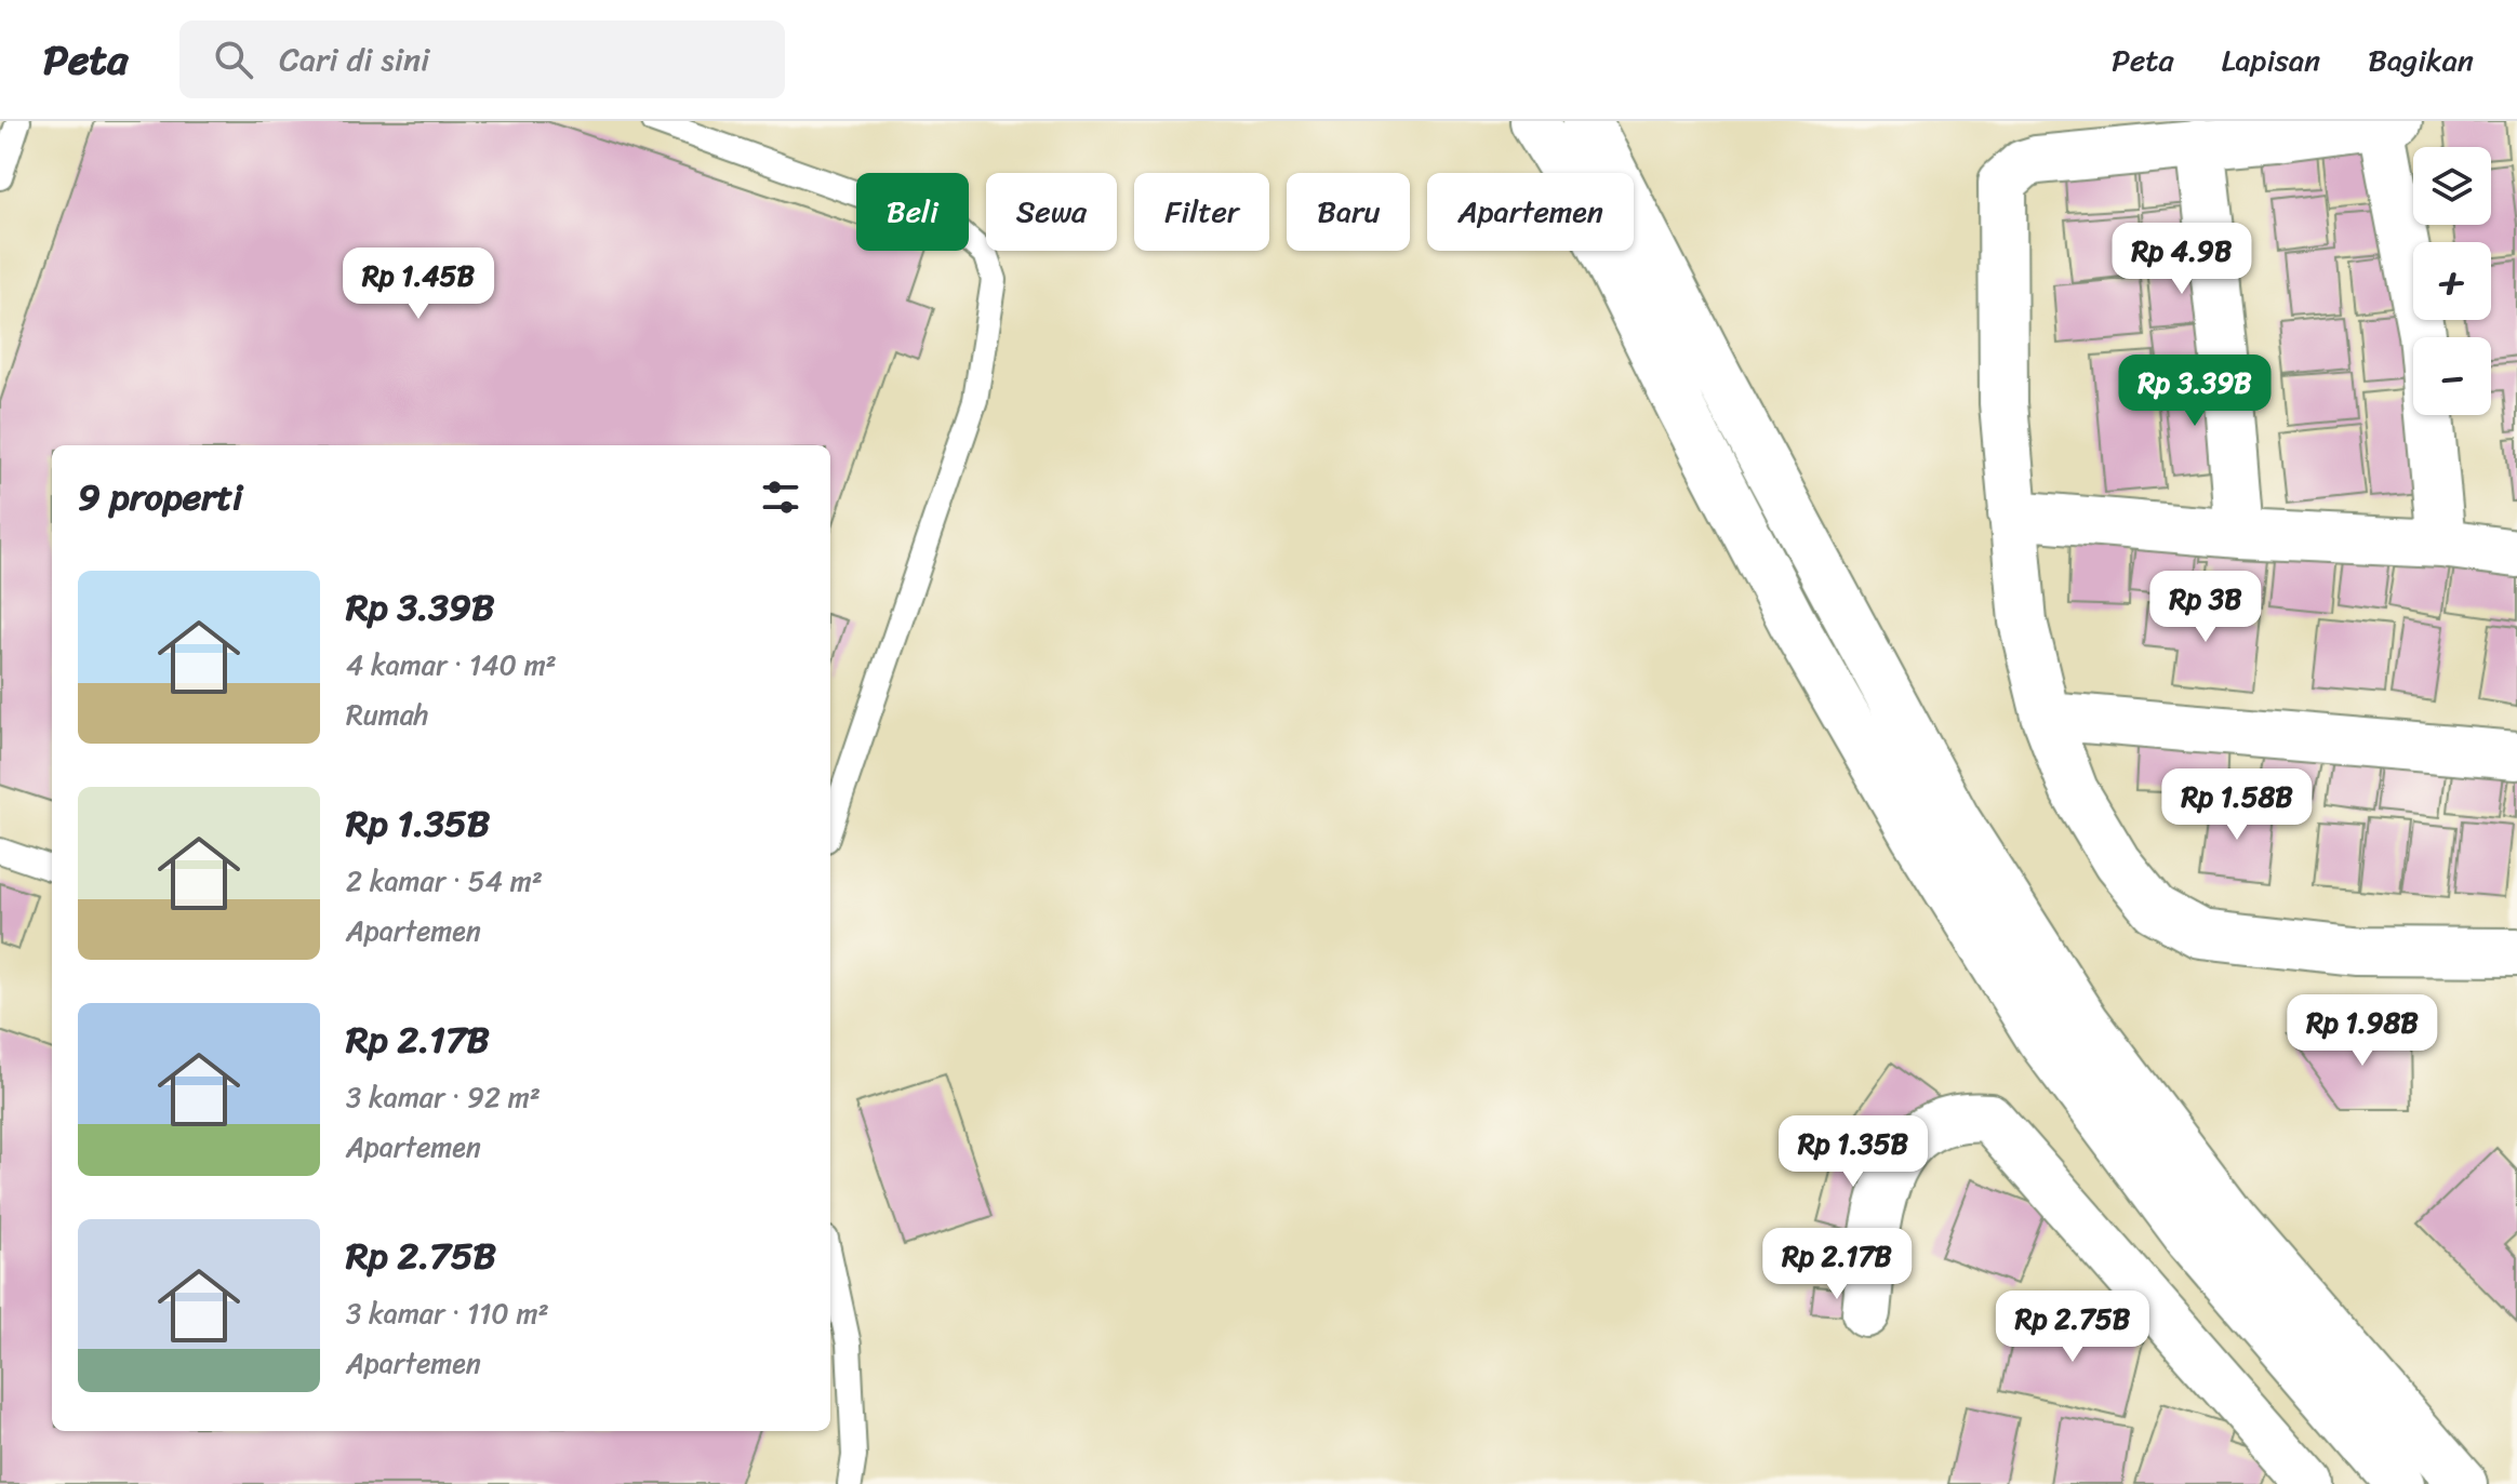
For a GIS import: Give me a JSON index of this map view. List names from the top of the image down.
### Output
{
  "page": {
    "header": "Peta",
    "search": "Cari di sini",
    "nav": ["Peta", "Lapisan", "Bagikan"],
    "map_buttons": ["+", "−"],
    "chip": [
      "Beli",
      "Sewa",
      "Filter",
      "Baru",
      "Apartemen"
    ],
    "price": [
      "Rp 4.9B",
      "Rp 1.45B",
      "Rp 3.39B",
      "Rp 3B",
      "Rp 1.58B",
      "Rp 1.98B",
      "Rp 1.35B",
      "Rp 2.17B",
      "Rp 2.75B"
    ],
    "heading": "9 properti",
    "list": [
      {
        "name": "Rp 3.39B",
        "note": "4 kamar · 140 m² · Rumah"
      },
      {
        "name": "Rp 1.35B",
        "note": "2 kamar · 54 m² · Apartemen"
      },
      {
        "name": "Rp 2.17B",
        "note": "3 kamar · 92 m² · Apartemen"
      },
      {
        "name": "Rp 2.75B",
        "note": "3 kamar · 110 m² · Apartemen"
      }
    ]
  }
}
